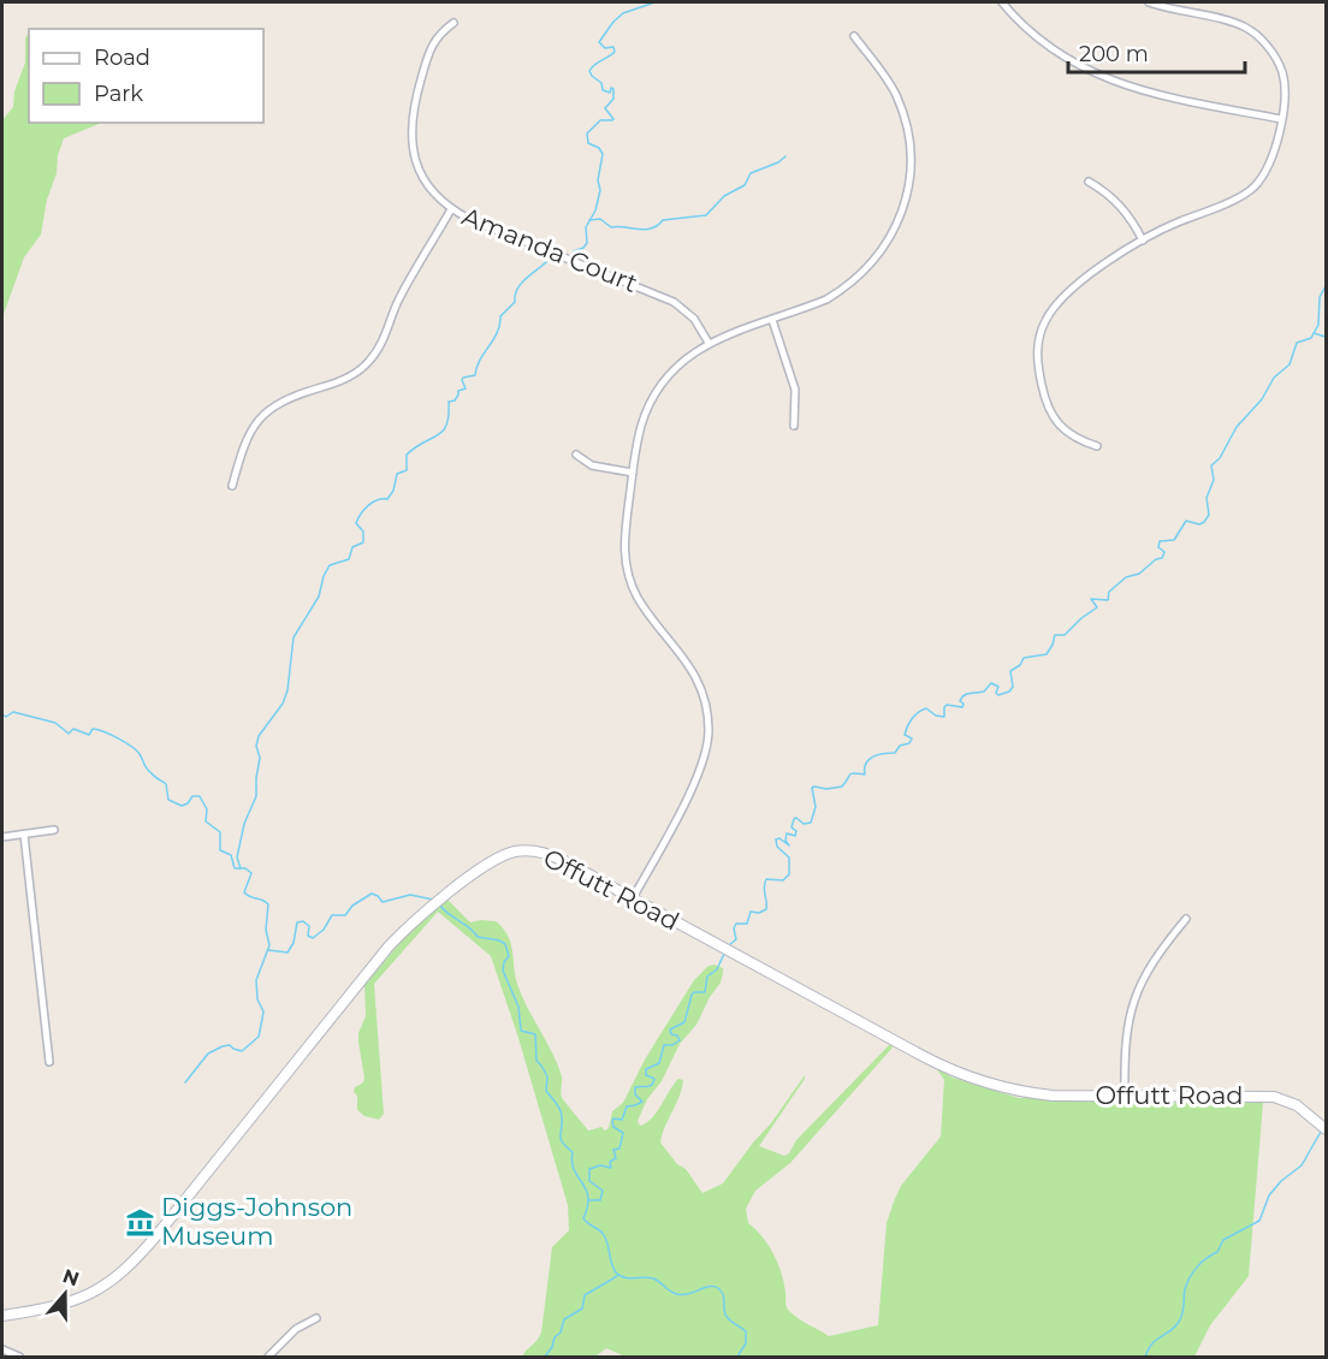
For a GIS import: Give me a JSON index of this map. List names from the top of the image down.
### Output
{
  "streets": {
    "street": ["Amanda Court", "Offutt Road"]
  },
  "places": {
    "museum": ["Diggs-Johnson Museum"]
  },
  "legend": ["Road", "Park"],
  "scale_bar": "200 m",
  "north": "top"
}
